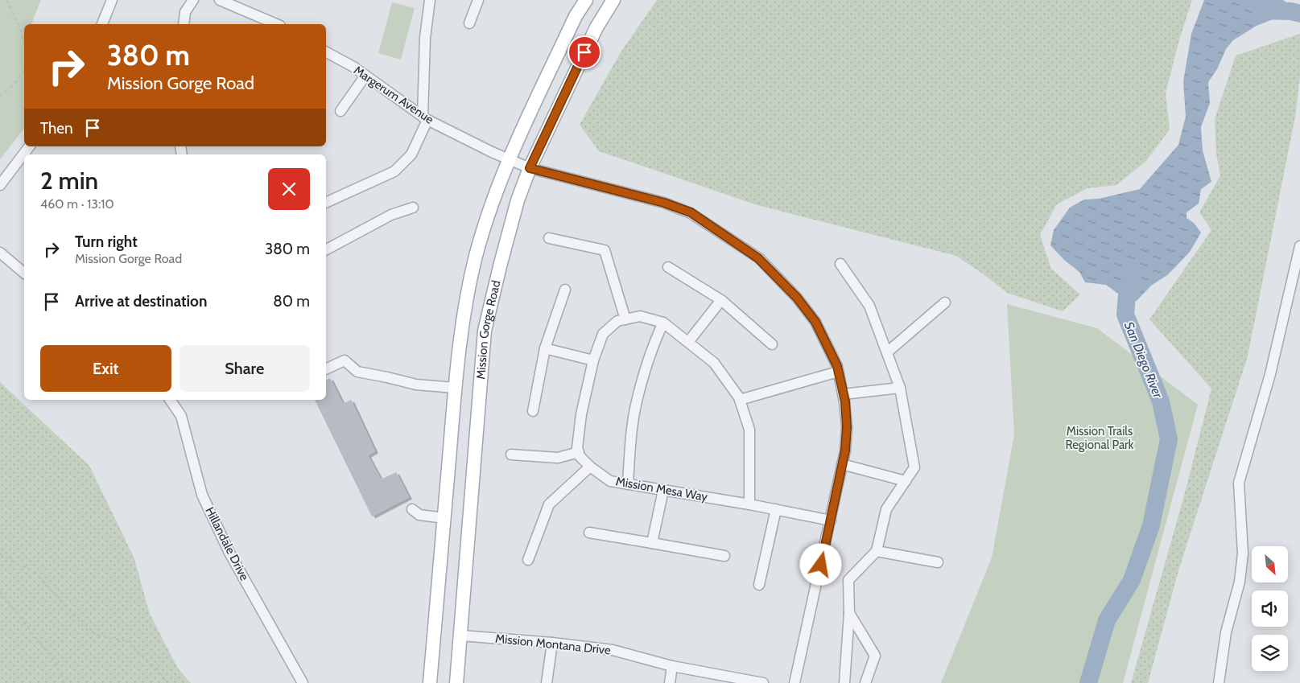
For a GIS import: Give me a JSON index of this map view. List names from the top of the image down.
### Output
{
  "streets": {
    "main road": ["Mission Gorge Road"],
    "street": [
      "Margerum Avenue",
      "Mission Mesa Way",
      "Hillandale Drive",
      "Mission Montana Drive"
    ]
  },
  "crossings": [
    ["Margerum Avenue", "Mission Gorge Road"],
    ["Margerum Avenue", "Mission Mesa Way"],
    ["Mission Gorge Road", "Mission Montana Drive"]
  ],
  "water": ["San Diego River"],
  "parks": ["Mission Trails Regional Park"],
  "north": "bottom right",
  "page": {
    "turn": ["380 m", "Mission Gorge Road"],
    "then": "Then",
    "heading": ["2 min", "460 m · 13:10"],
    "list": [
      {
        "name": "Turn right",
        "note": "Mission Gorge Road",
        "value": "380 m"
      },
      {
        "name": "Arrive at destination",
        "value": "80 m"
      }
    ],
    "buttons": ["Exit", "Share"]
  }
}
